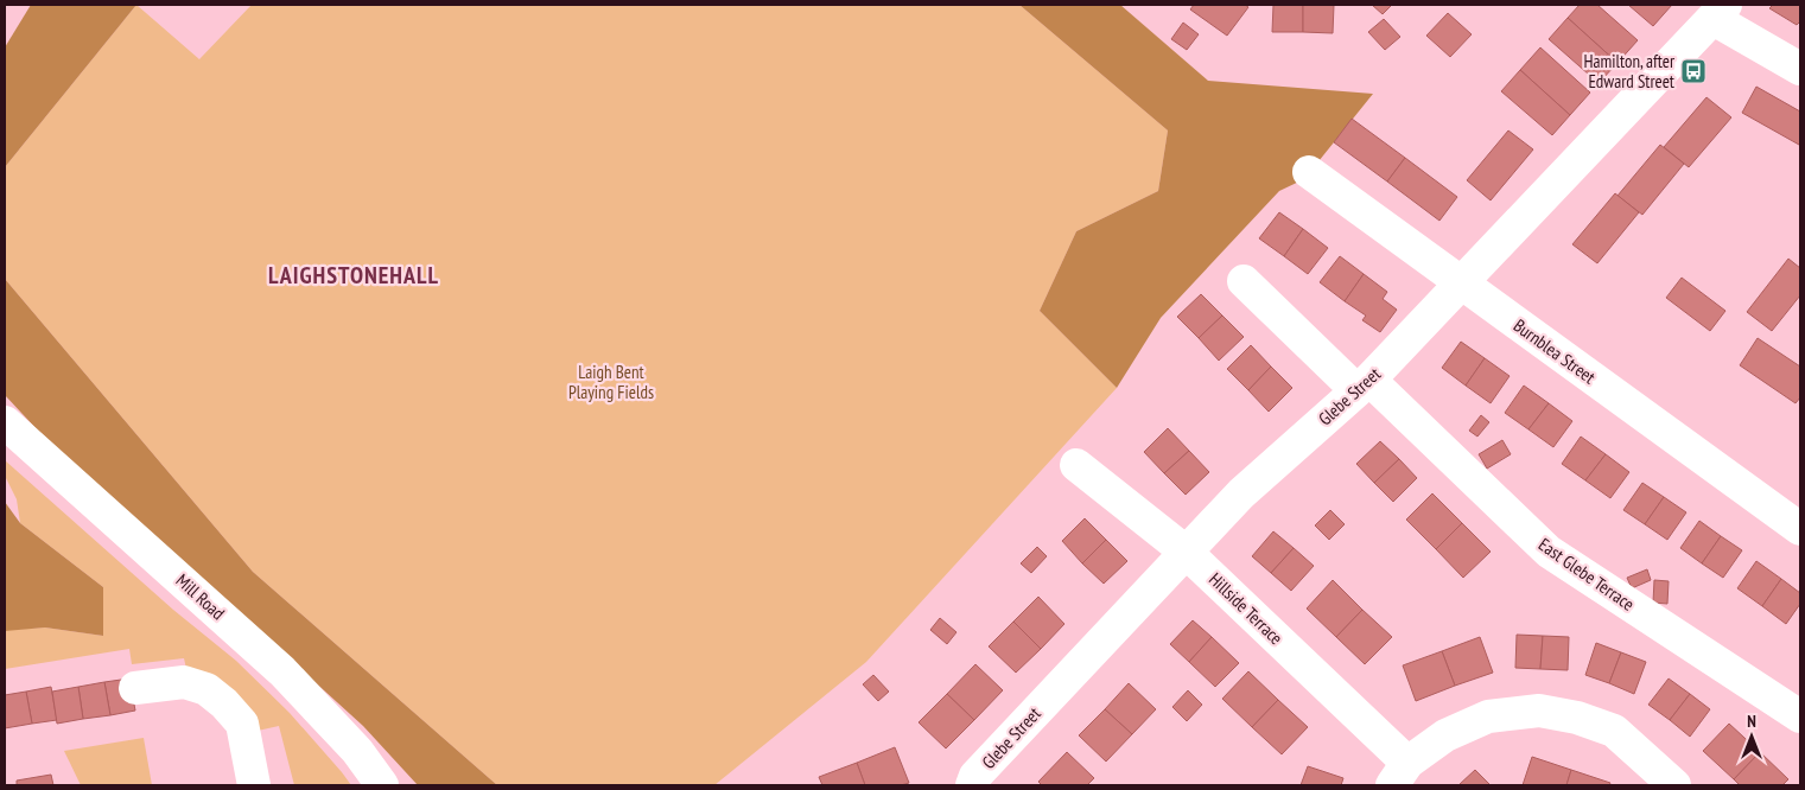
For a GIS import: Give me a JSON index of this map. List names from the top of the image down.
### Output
{
  "streets": {
    "street": [
      "Burnblea Street",
      "Glebe Street",
      "East Glebe Terrace",
      "Mill Road",
      "Hillside Terrace"
    ]
  },
  "crossings": [
    ["Burnblea Street", "Glebe Street"],
    ["Glebe Street", "East Glebe Terrace"],
    ["Glebe Street", "Hillside Terrace"]
  ],
  "districts": ["LAIGHSTONEHALL"],
  "parks": ["Laigh Bent Playing Fields"],
  "places": {
    "bus stop": ["Hamilton, after Edward Street"]
  },
  "north": "top"
}
